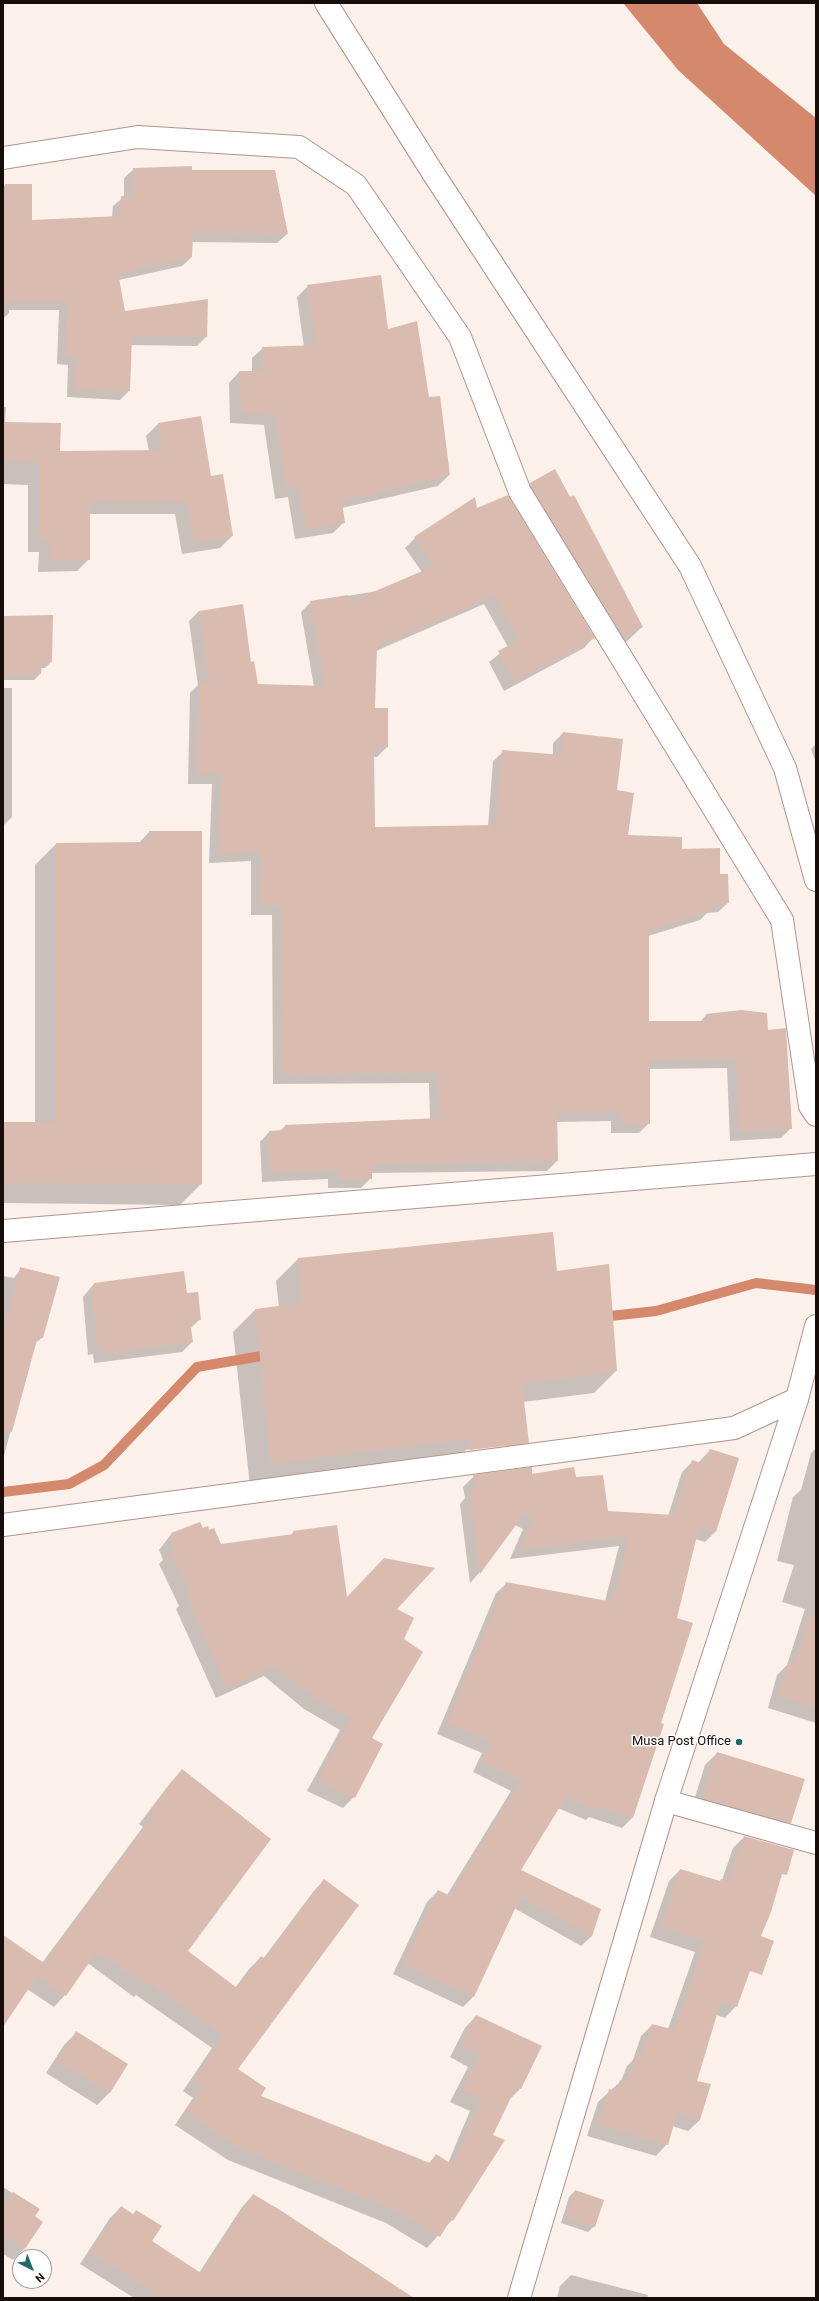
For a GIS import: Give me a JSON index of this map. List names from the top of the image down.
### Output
{
  "places": ["Musa Post Office"],
  "north": "bottom right"
}
